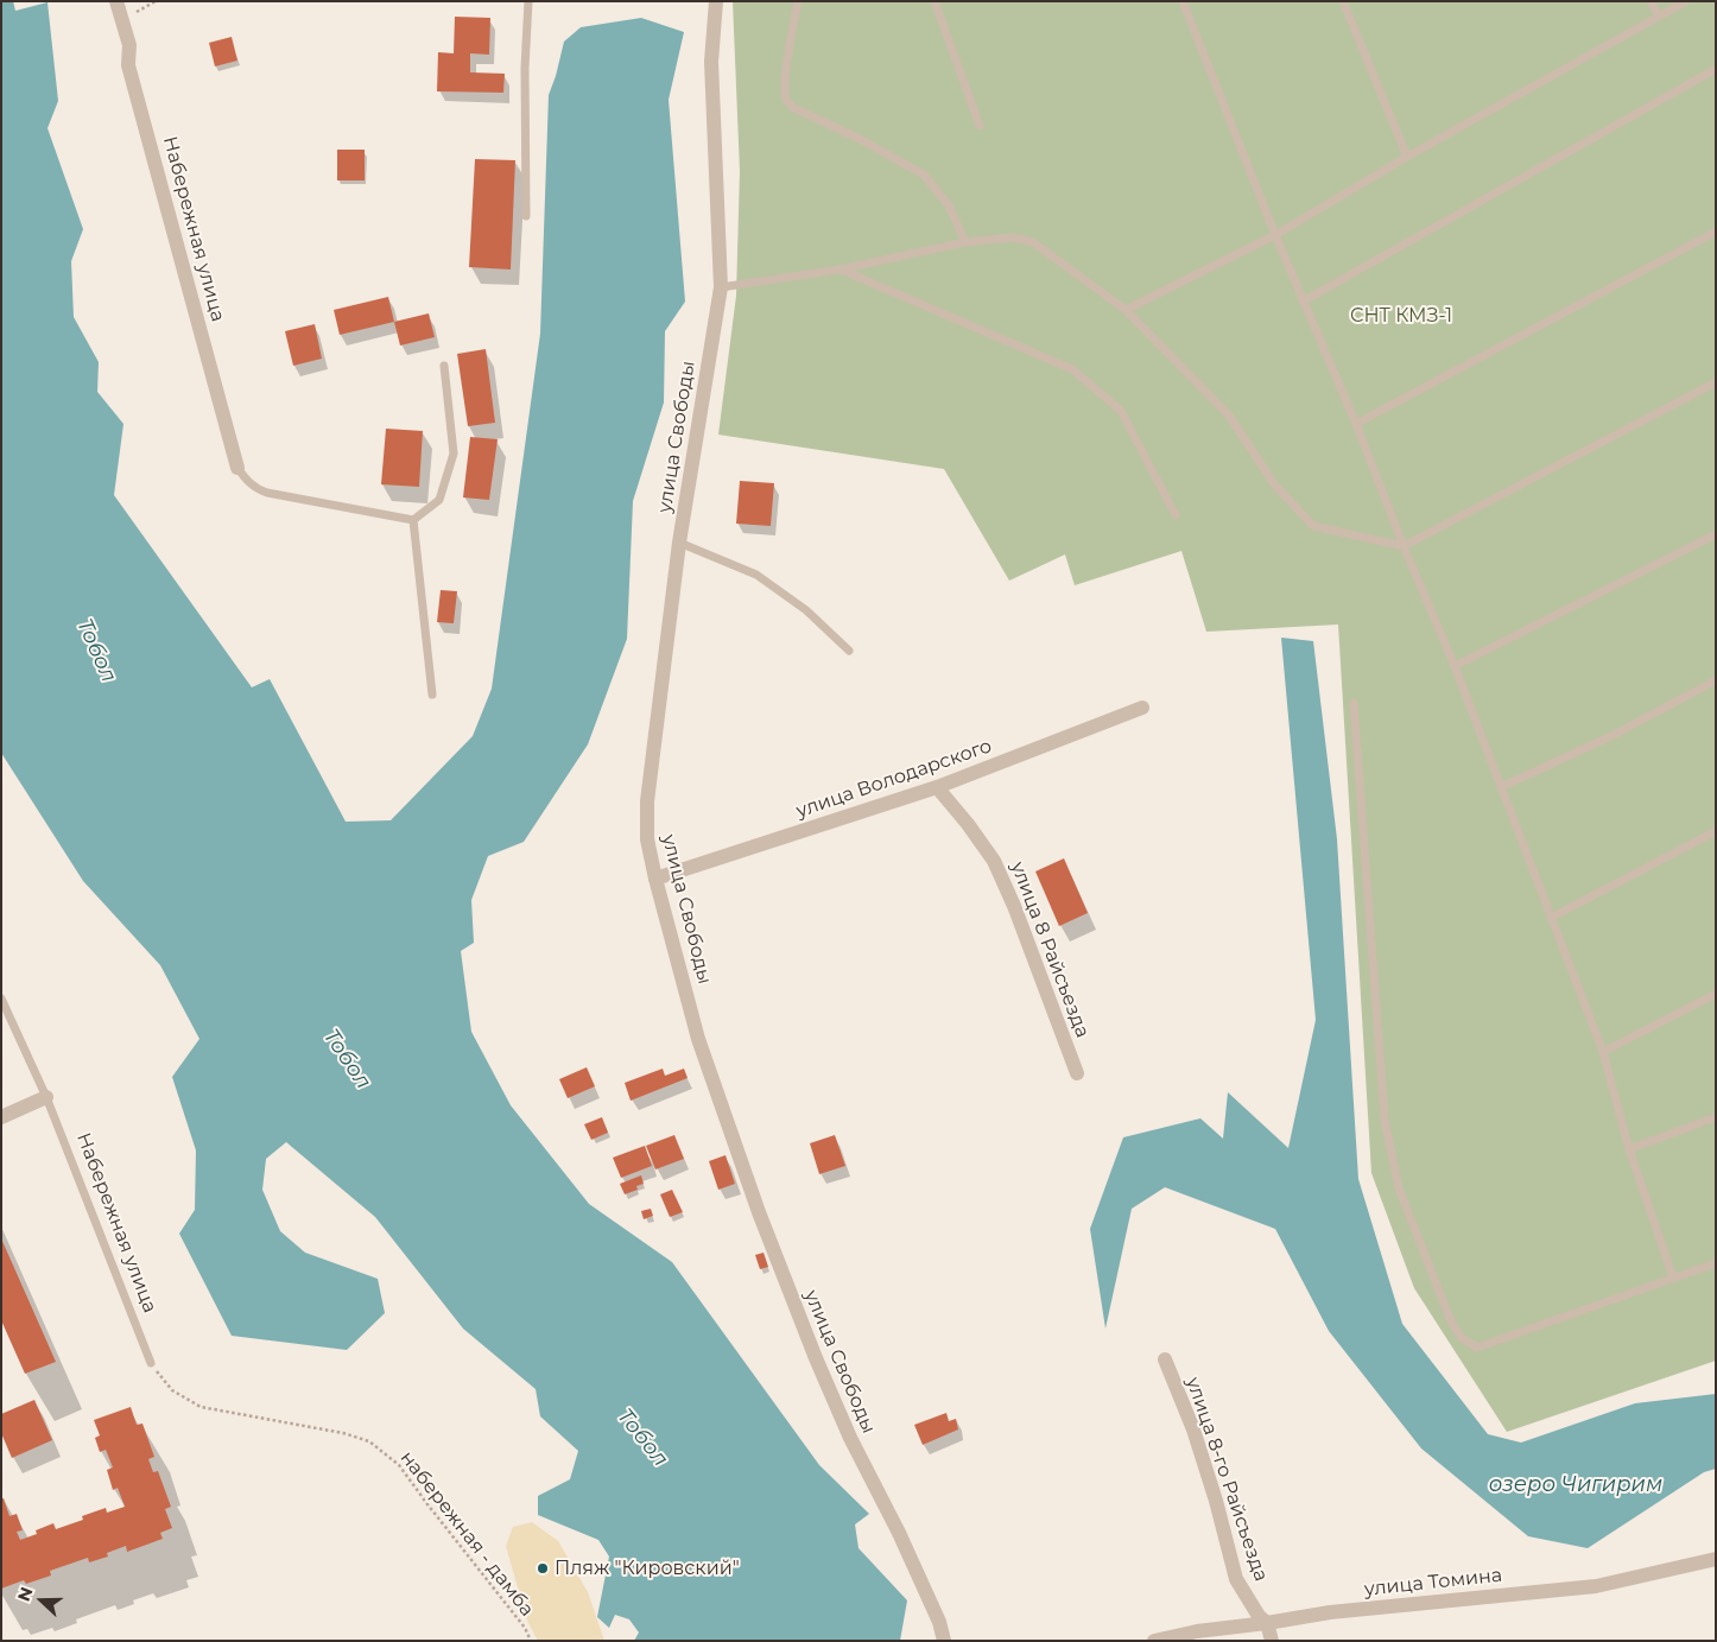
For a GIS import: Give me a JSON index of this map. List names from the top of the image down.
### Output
{
  "streets": {
    "street": [
      "Набережная улица",
      "улица Свободы",
      "улица Володарского",
      "улица 8 Райсъезда",
      "улица 8-го Райсъезда",
      "улица Томина"
    ],
    "path": ["набережная - дамба"]
  },
  "crossings": [
    ["Набережная улица", "набережная - дамба"],
    ["улица Свободы", "улица Володарского"],
    ["улица Володарского", "улица 8 Райсъезда"],
    ["улица 8-го Райсъезда", "улица Томина"]
  ],
  "water": ["Тобол", "озеро Чигирим"],
  "parks": ["СНТ КМЗ-1"],
  "places": ["Пляж \"Кировский\""],
  "north": "left"
}
